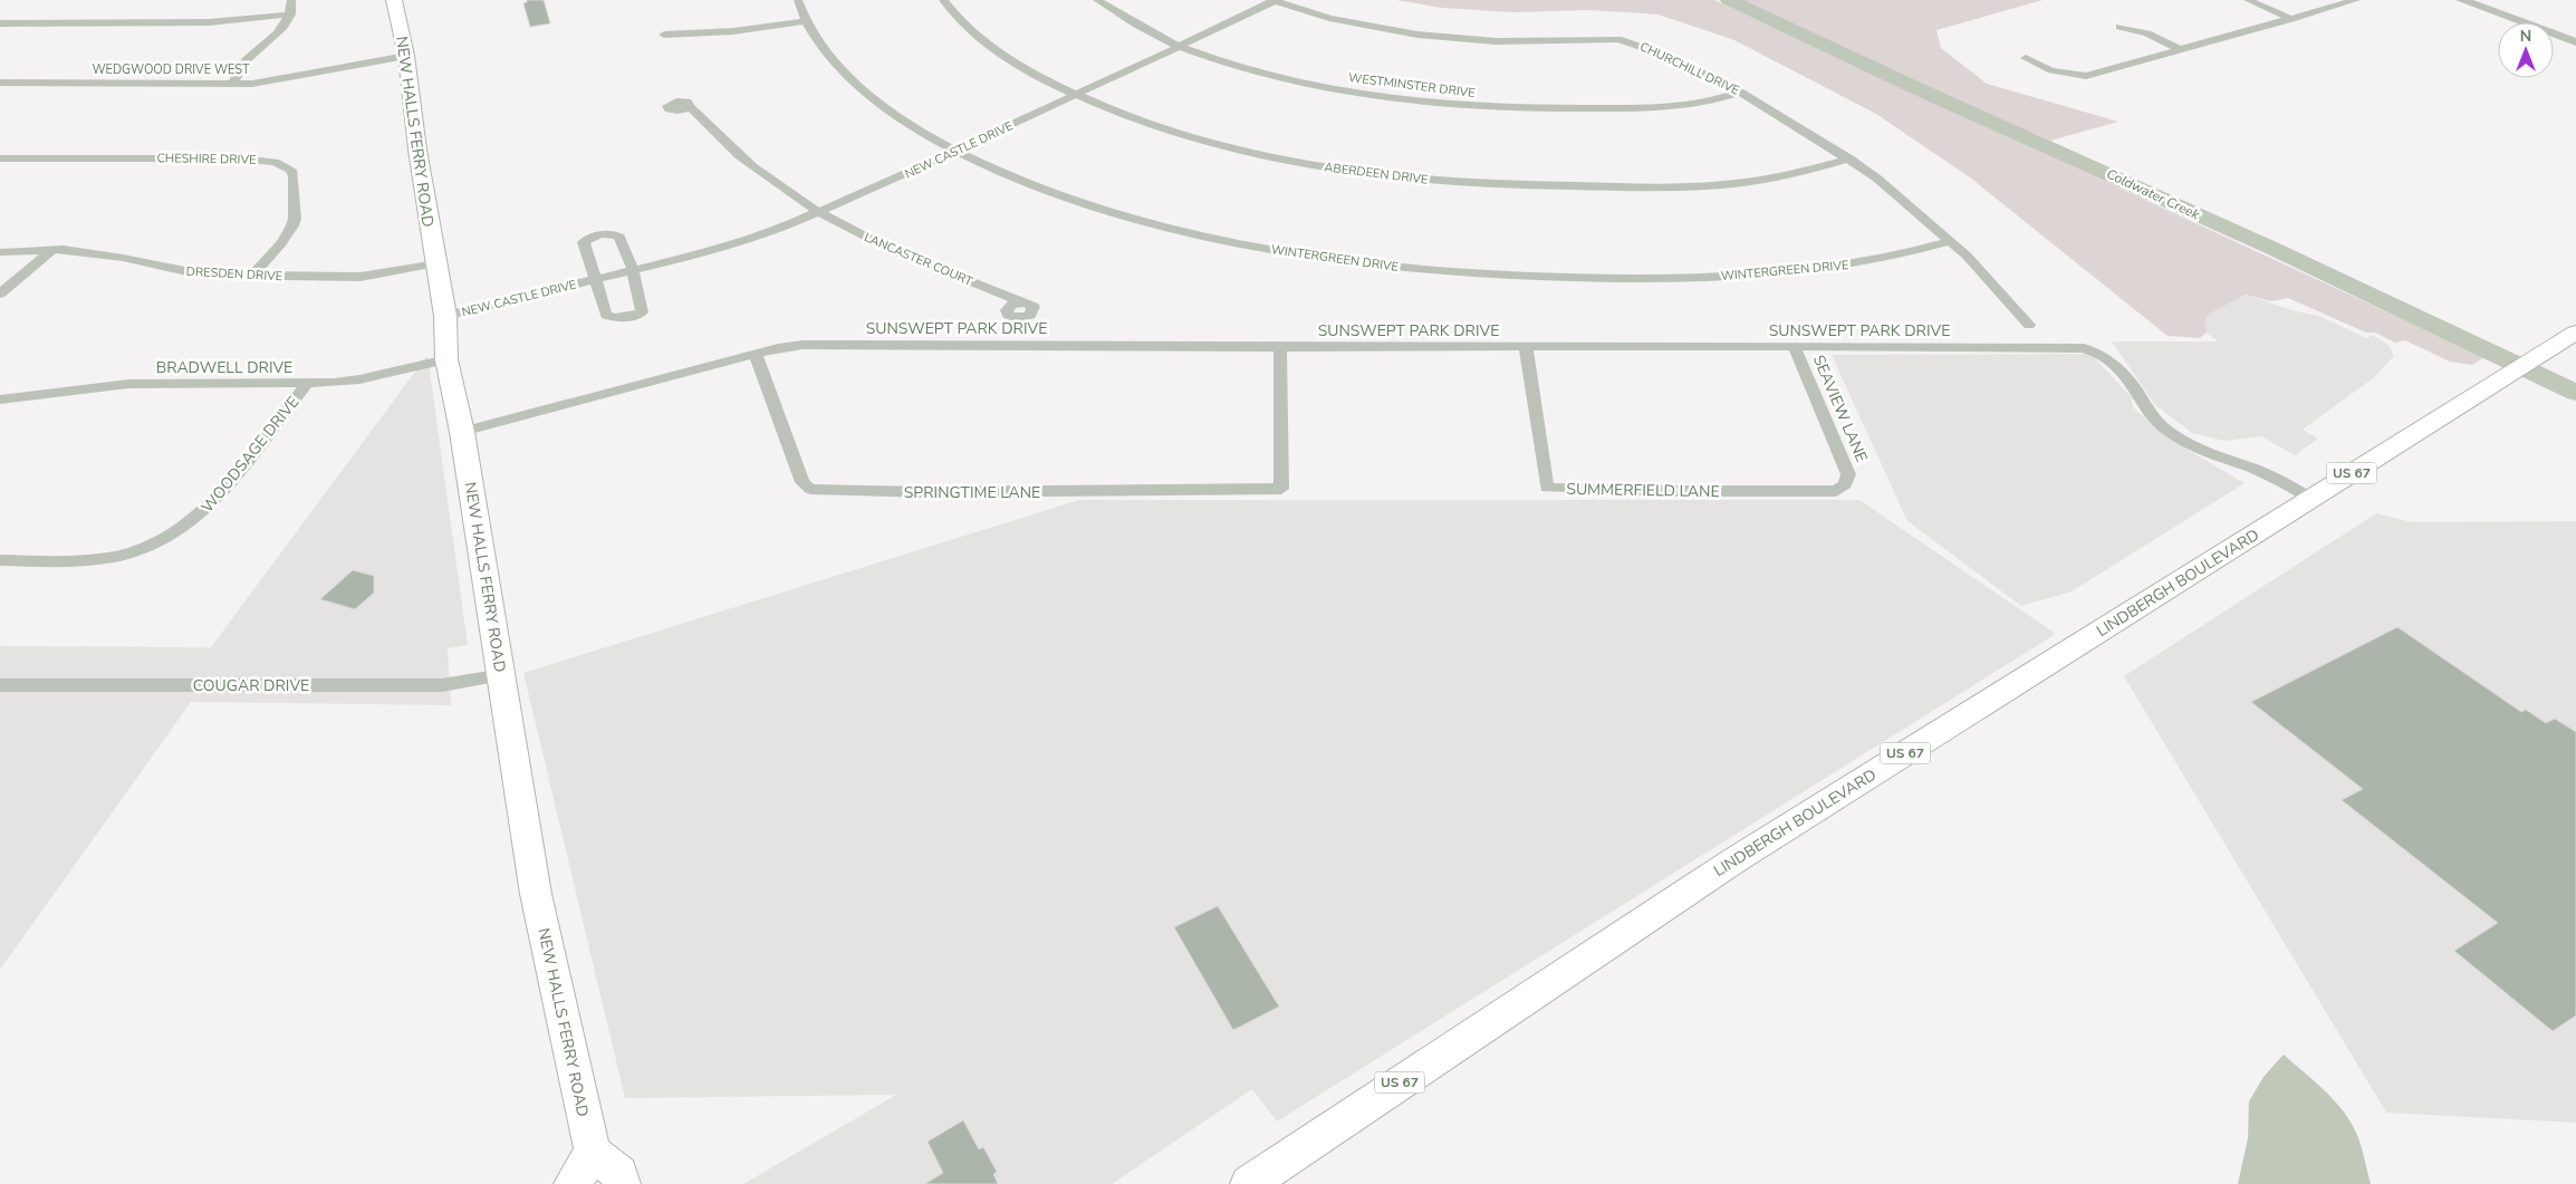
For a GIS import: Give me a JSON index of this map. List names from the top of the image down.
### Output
{
  "streets": {
    "main road": ["NEW HALLS FERRY ROAD", "US 67", "LINDBERGH BOULEVARD"],
    "street": [
      "CHURCHILL DRIVE",
      "WEDGWOOD DRIVE WEST",
      "WESTMINSTER DRIVE",
      "NEW CASTLE DRIVE",
      "CHESHIRE DRIVE",
      "ABERDEEN DRIVE",
      "WINTERGREEN DRIVE",
      "LANCASTER COURT",
      "DRESDEN DRIVE",
      "SUNSWEPT PARK DRIVE",
      "BRADWELL DRIVE",
      "SEAVIEW LANE",
      "WOODSAGE DRIVE",
      "SUMMERFIELD LANE",
      "SPRINGTIME LANE",
      "COUGAR DRIVE"
    ]
  },
  "crossings": [
    ["CHURCHILL DRIVE", "WESTMINSTER DRIVE"],
    ["CHURCHILL DRIVE", "NEW CASTLE DRIVE"],
    ["CHURCHILL DRIVE", "ABERDEEN DRIVE"],
    ["CHURCHILL DRIVE", "WINTERGREEN DRIVE"],
    ["WEDGWOOD DRIVE WEST", "NEW HALLS FERRY ROAD"],
    ["WESTMINSTER DRIVE", "NEW CASTLE DRIVE"],
    ["NEW HALLS FERRY ROAD", "NEW CASTLE DRIVE"],
    ["NEW HALLS FERRY ROAD", "DRESDEN DRIVE"],
    ["NEW HALLS FERRY ROAD", "SUNSWEPT PARK DRIVE"],
    ["NEW HALLS FERRY ROAD", "BRADWELL DRIVE"],
    ["NEW HALLS FERRY ROAD", "COUGAR DRIVE"],
    ["NEW CASTLE DRIVE", "ABERDEEN DRIVE"],
    ["NEW CASTLE DRIVE", "WINTERGREEN DRIVE"],
    ["NEW CASTLE DRIVE", "LANCASTER COURT"],
    ["CHESHIRE DRIVE", "DRESDEN DRIVE"],
    ["SUNSWEPT PARK DRIVE", "SEAVIEW LANE"],
    ["SUNSWEPT PARK DRIVE", "SUMMERFIELD LANE"],
    ["SUNSWEPT PARK DRIVE", "SPRINGTIME LANE"],
    ["SUNSWEPT PARK DRIVE", "LINDBERGH BOULEVARD"],
    ["BRADWELL DRIVE", "WOODSAGE DRIVE"],
    ["SEAVIEW LANE", "SUMMERFIELD LANE"]
  ],
  "water": ["Coldwater Creek"],
  "north": "top"
}
